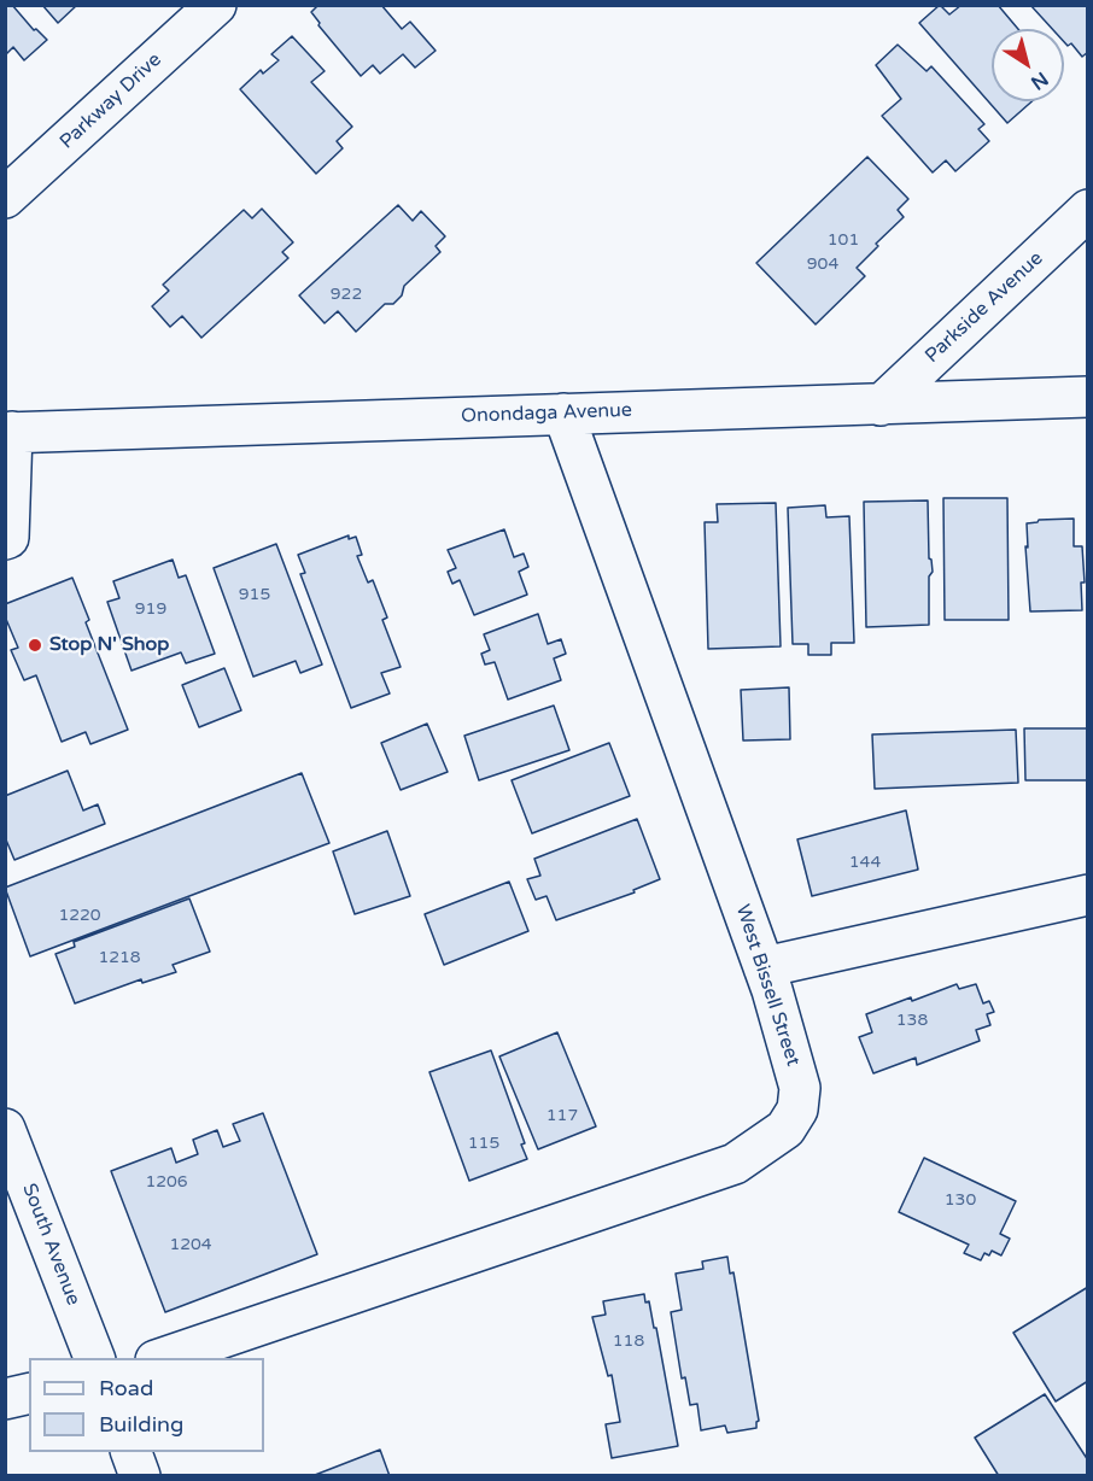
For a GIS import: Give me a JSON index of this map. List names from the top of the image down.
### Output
{
  "streets": {
    "street": [
      "Parkway Drive",
      "Parkside Avenue",
      "Onondaga Avenue",
      "West Bissell Street",
      "South Avenue"
    ]
  },
  "crossings": [
    ["Parkside Avenue", "Onondaga Avenue"],
    ["Onondaga Avenue", "West Bissell Street"]
  ],
  "places": ["Stop N' Shop"],
  "house_numbers": [
    "101",
    "904",
    "922",
    "915",
    "919",
    "144",
    "1220",
    "1218",
    "138",
    "117",
    "115",
    "1206",
    "130",
    "1204",
    "118"
  ],
  "legend": ["Road", "Building"],
  "north": "bottom right"
}
